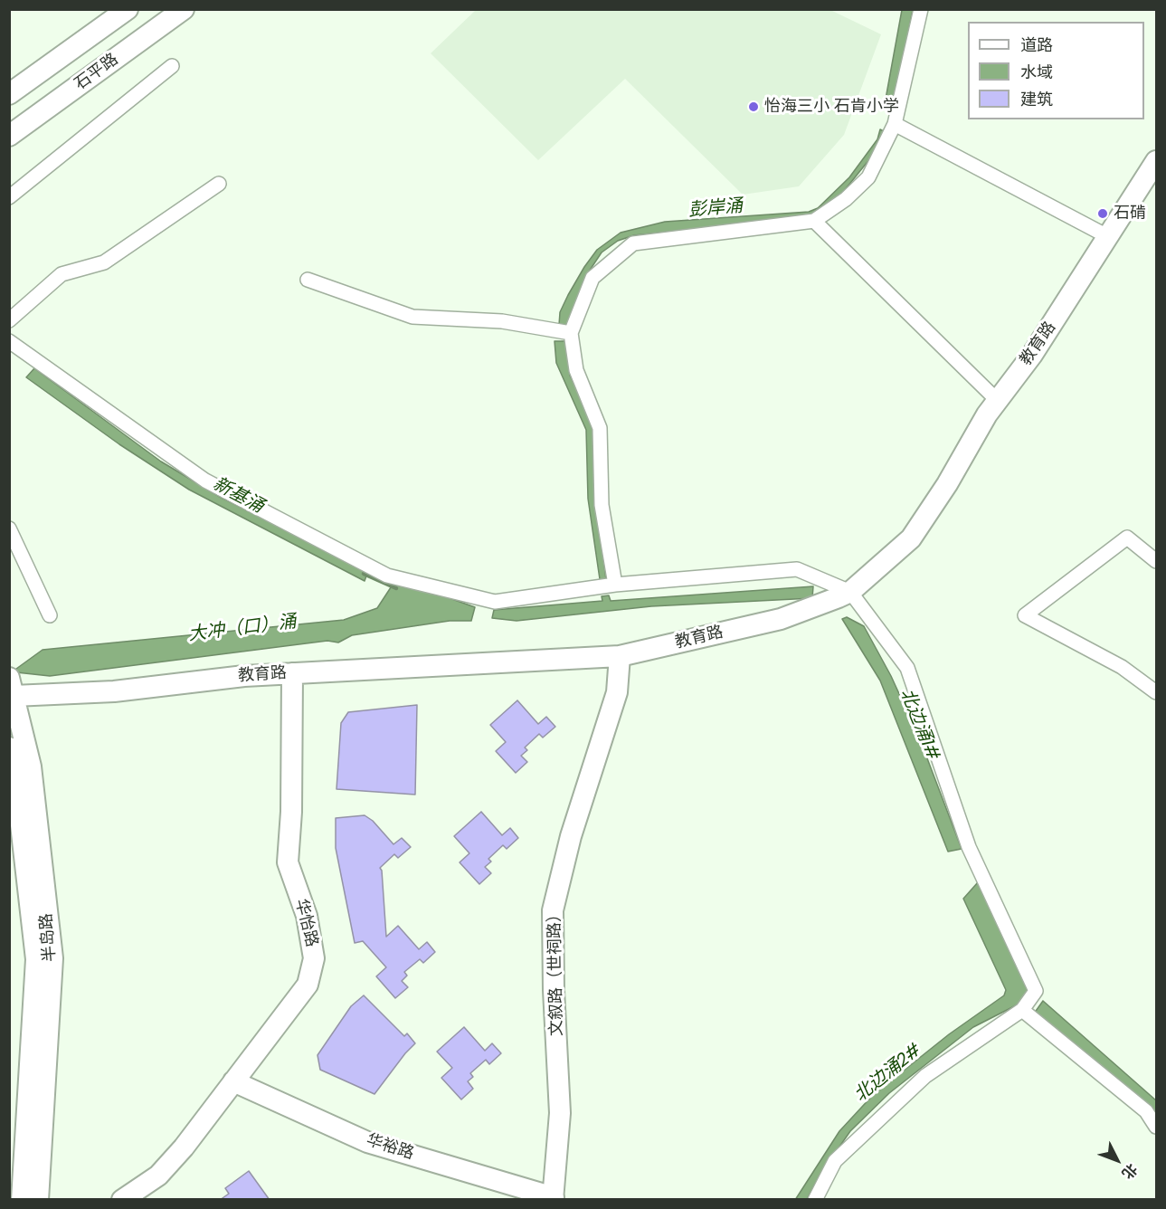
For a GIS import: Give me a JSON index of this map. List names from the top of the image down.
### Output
{
  "streets": {
    "street": [
      "石平路",
      "教育路",
      "华怡路",
      "半岛路",
      "文叙路（世祠路）",
      "华裕路"
    ]
  },
  "crossings": [
    ["教育路", "华怡路"],
    ["教育路", "半岛路"],
    ["教育路", "文叙路（世祠路）"],
    ["华怡路", "华裕路"],
    ["文叙路（世祠路）", "华裕路"]
  ],
  "water": [
    "彭岸涌",
    "新基涌",
    "大冲（口）涌",
    "北边涌1#",
    "北边涌2#"
  ],
  "places": ["怡海三小 石肯小学", "石𬒔"],
  "legend": ["道路", "水域", "建筑"],
  "north": "bottom right"
}
